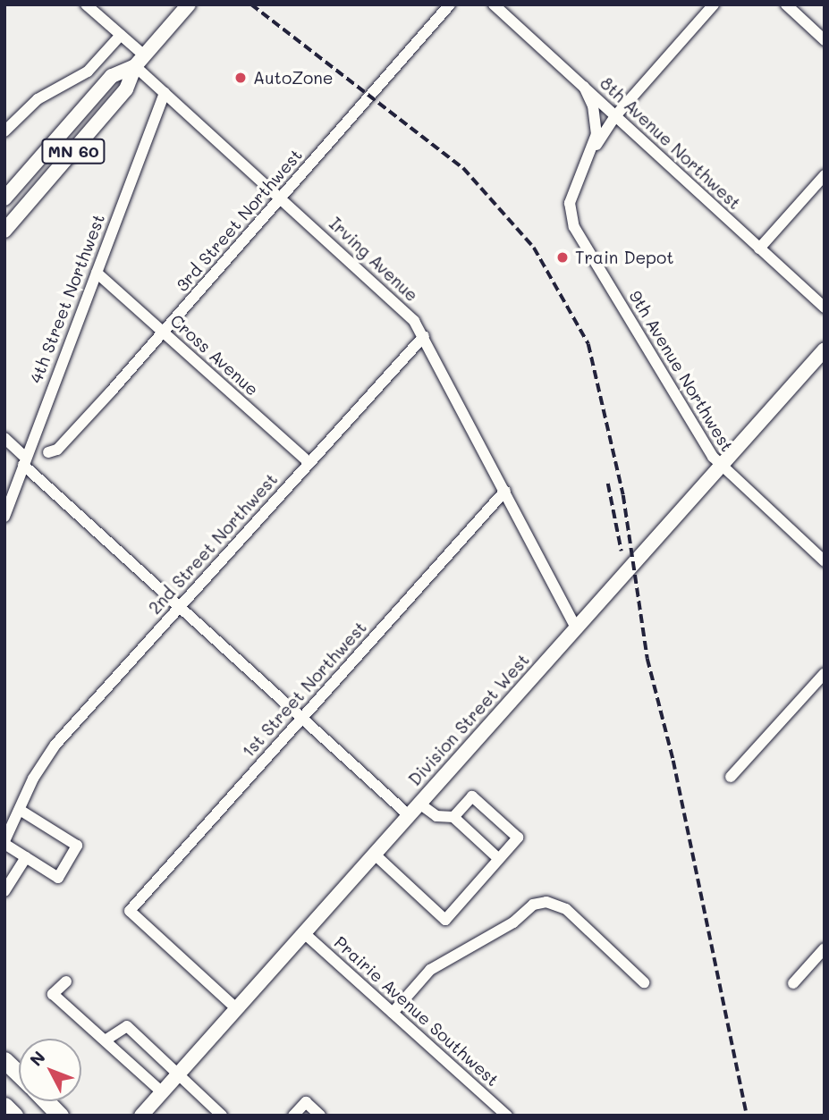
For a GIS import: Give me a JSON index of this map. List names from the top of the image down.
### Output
{
  "streets": {
    "main road": ["MN 60", "Division Street West"],
    "street": [
      "8th Avenue Northwest",
      "3rd Street Northwest",
      "Irving Avenue",
      "4th Street Northwest",
      "Cross Avenue",
      "9th Avenue Northwest",
      "2nd Street Northwest",
      "1st Street Northwest",
      "Prairie Avenue Southwest"
    ]
  },
  "crossings": [
    ["MN 60", "Irving Avenue"],
    ["3rd Street Northwest", "Irving Avenue"],
    ["3rd Street Northwest", "Cross Avenue"],
    ["Irving Avenue", "4th Street Northwest"],
    ["Irving Avenue", "2nd Street Northwest"],
    ["Irving Avenue", "1st Street Northwest"],
    ["Irving Avenue", "Division Street West"],
    ["4th Street Northwest", "Cross Avenue"],
    ["Cross Avenue", "2nd Street Northwest"],
    ["9th Avenue Northwest", "Division Street West"],
    ["1st Street Northwest", "Division Street West"],
    ["Division Street West", "Prairie Avenue Southwest"]
  ],
  "places": ["AutoZone", "Train Depot"],
  "north": "top left"
}
